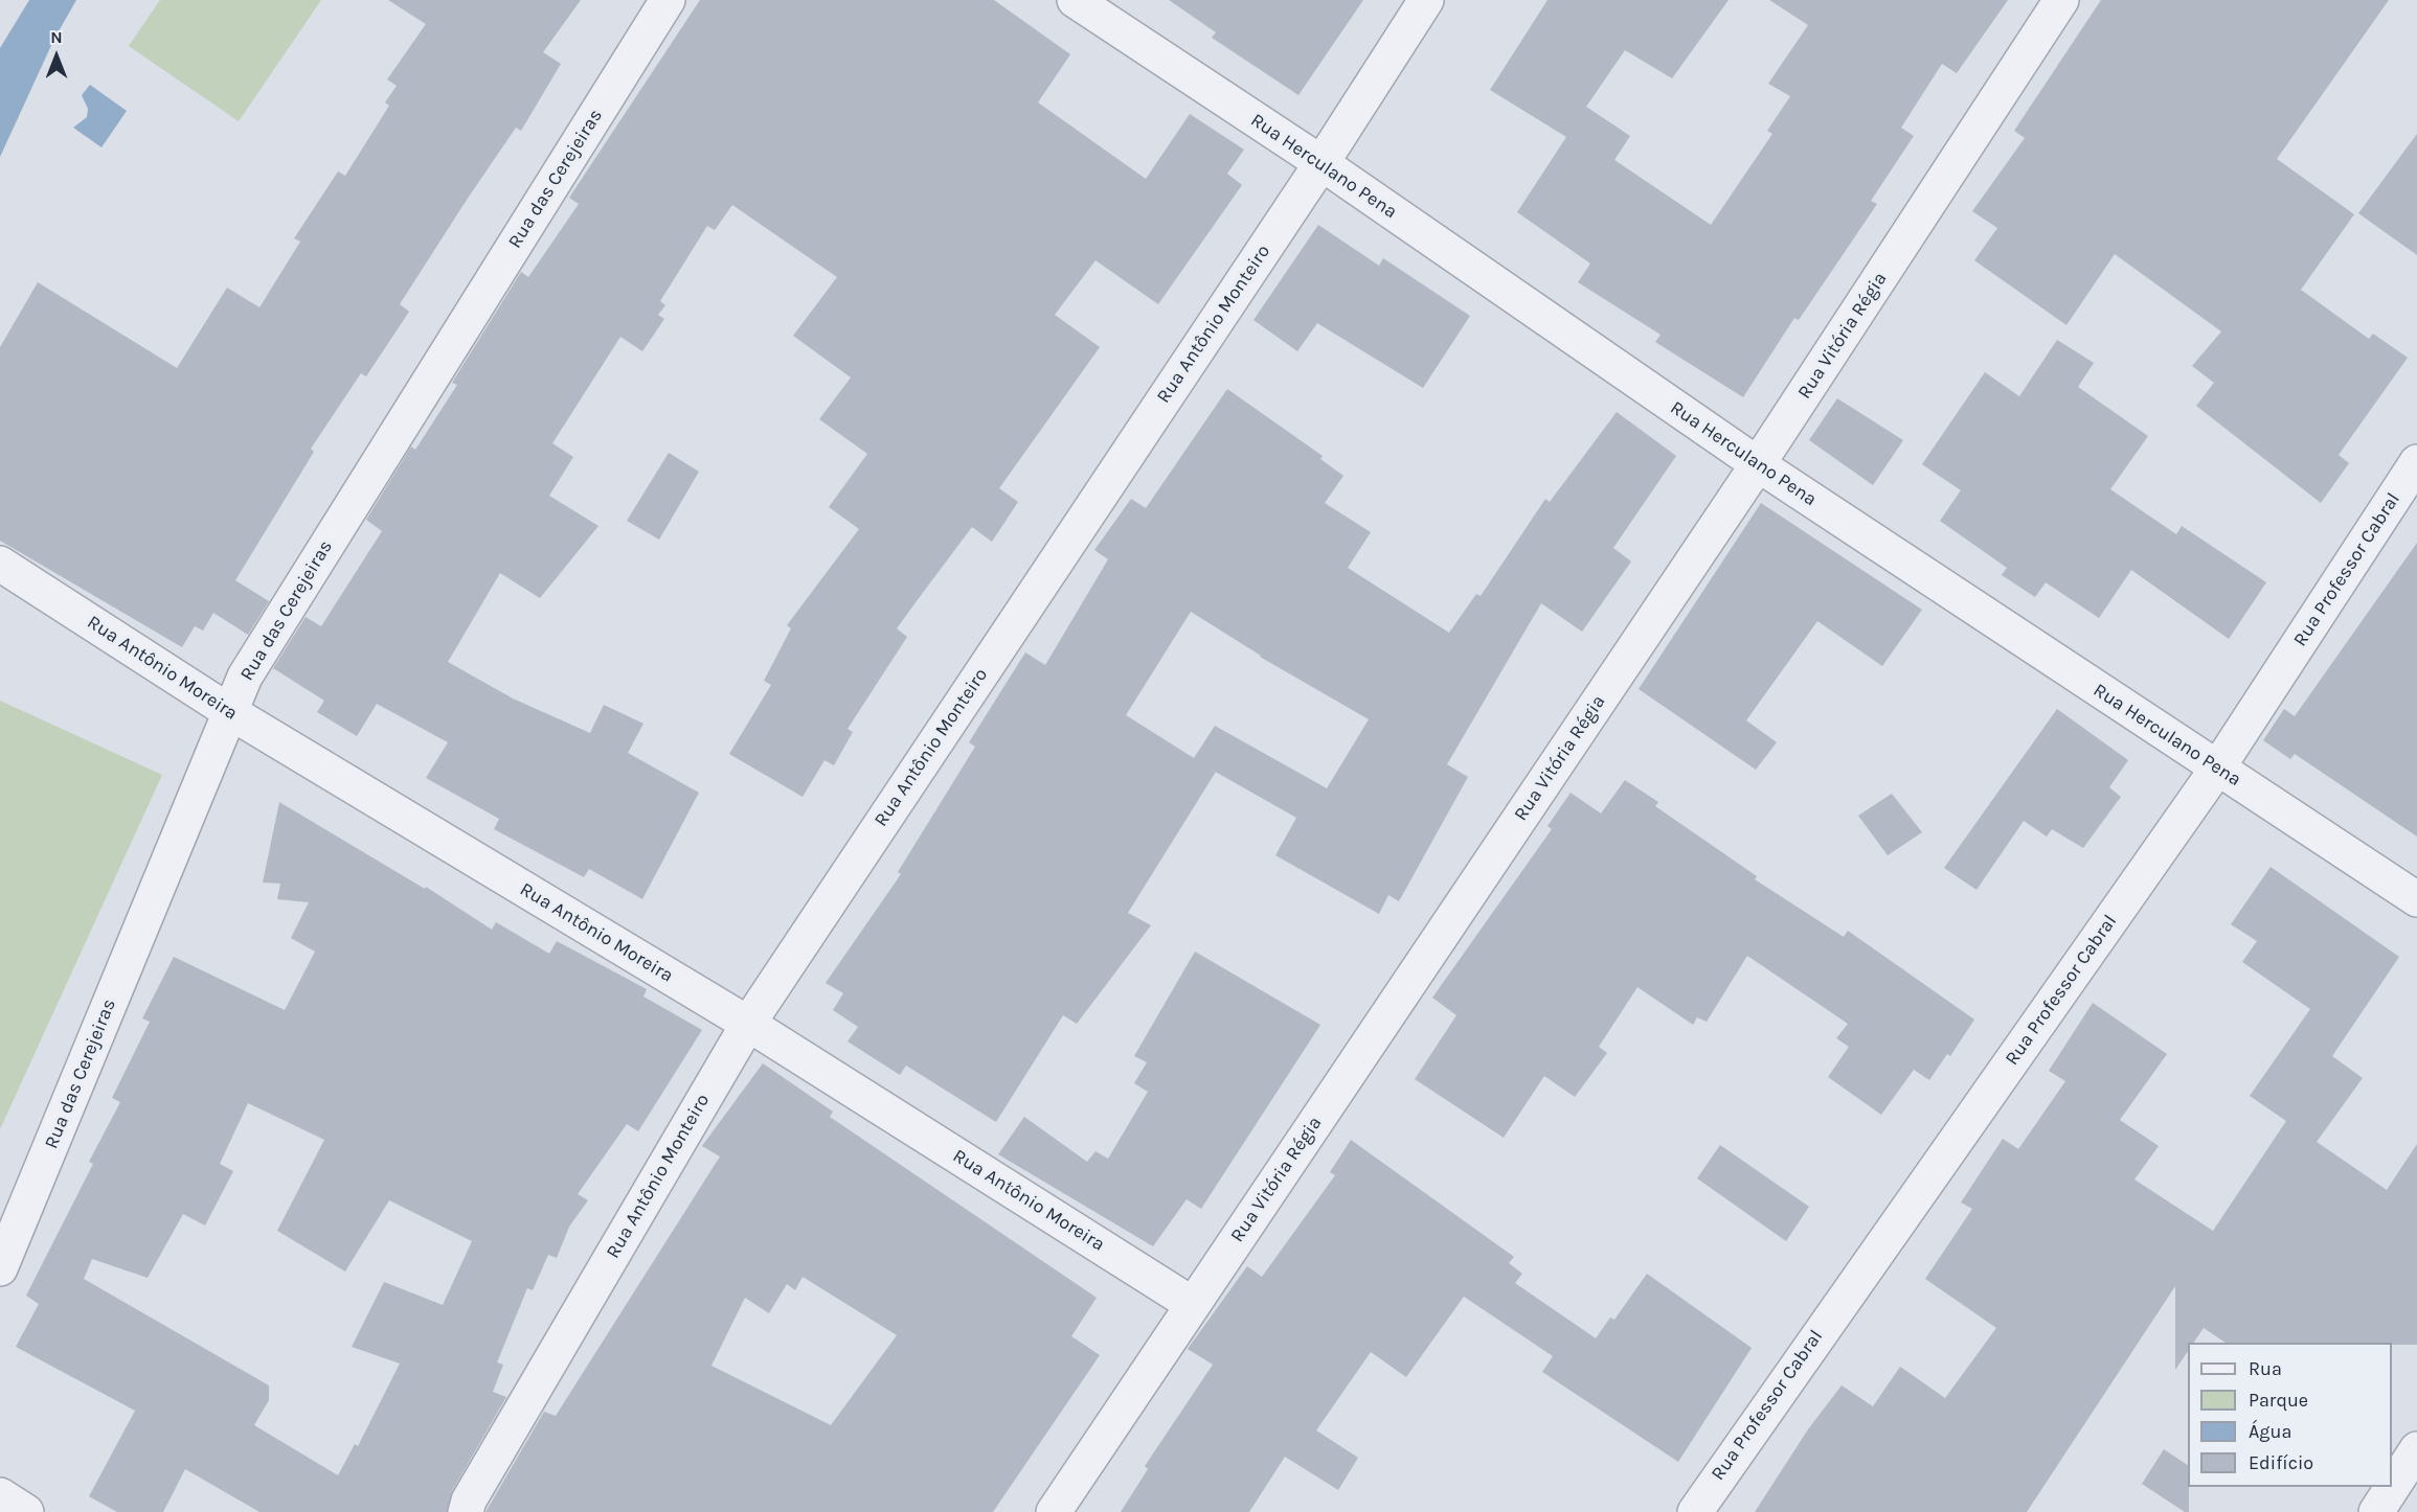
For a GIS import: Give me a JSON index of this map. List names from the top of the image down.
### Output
{
  "streets": {
    "street": [
      "Rua Herculano Pena",
      "Rua das Cerejeiras",
      "Rua Antônio Monteiro",
      "Rua Vitória Régia",
      "Rua Professor Cabral",
      "Rua Antônio Moreira"
    ]
  },
  "crossings": [
    ["Rua Herculano Pena", "Rua Antônio Monteiro"],
    ["Rua Herculano Pena", "Rua Vitória Régia"],
    ["Rua Herculano Pena", "Rua Professor Cabral"],
    ["Rua das Cerejeiras", "Rua Antônio Moreira"],
    ["Rua Antônio Monteiro", "Rua Antônio Moreira"],
    ["Rua Vitória Régia", "Rua Antônio Moreira"]
  ],
  "legend": [
    "Rua",
    "Parque",
    "Água",
    "Edifício"
  ],
  "north": "top"
}
